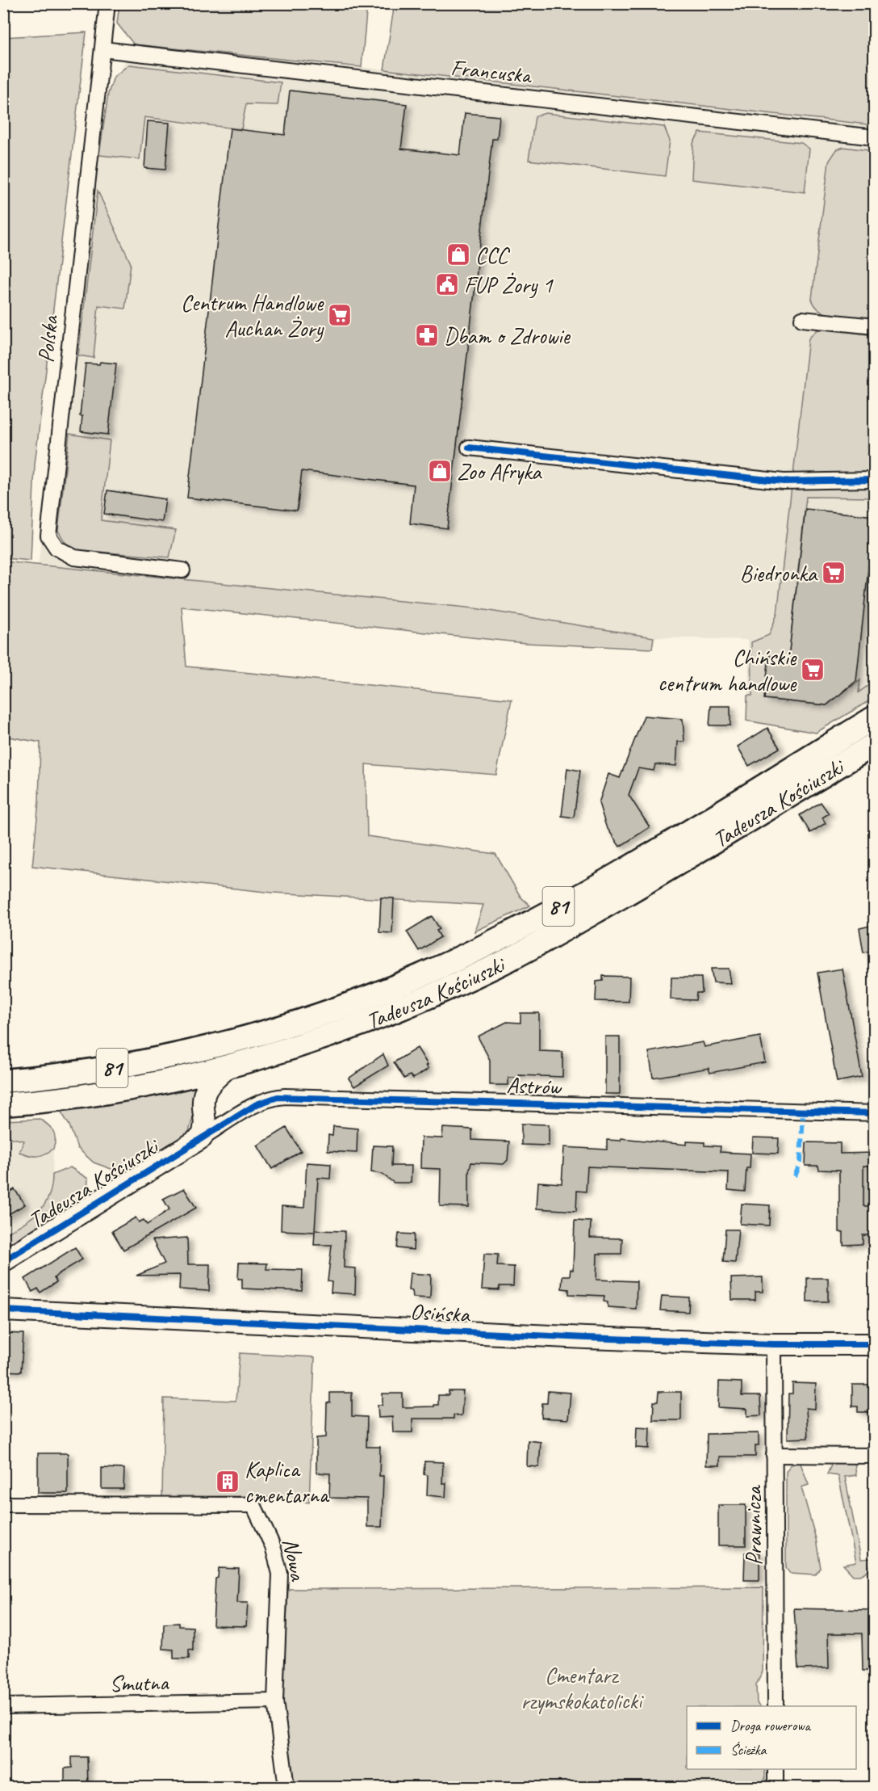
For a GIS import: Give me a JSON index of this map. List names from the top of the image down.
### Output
{
  "streets": {
    "main road": ["Tadeusza Kościuszki", "81"],
    "street": [
      "Francuska",
      "Polska",
      "Astrów",
      "Osińska",
      "Prawnicza",
      "Nowa",
      "Smutna"
    ]
  },
  "crossings": [
    ["Francuska", "Polska"],
    ["Tadeusza Kościuszki", "81"],
    ["Tadeusza Kościuszki", "Astrów"],
    ["Osińska", "Prawnicza"],
    ["Nowa", "Smutna"]
  ],
  "parks": ["Cmentarz rzymskokatolicki"],
  "places": {
    "shop": ["CCC", "Zoo Afryka"],
    "public building": ["FUP Żory 1"],
    "supermarket": ["Centrum Handlowe Auchan Żory", "Biedronka", "Chińskie centrum handlowe"],
    "pharmacy": ["Dbam o Zdrowie"],
    "building": ["Kaplica cmentarna"]
  },
  "legend": ["Droga rowerowa", "Ścieżka"]
}
